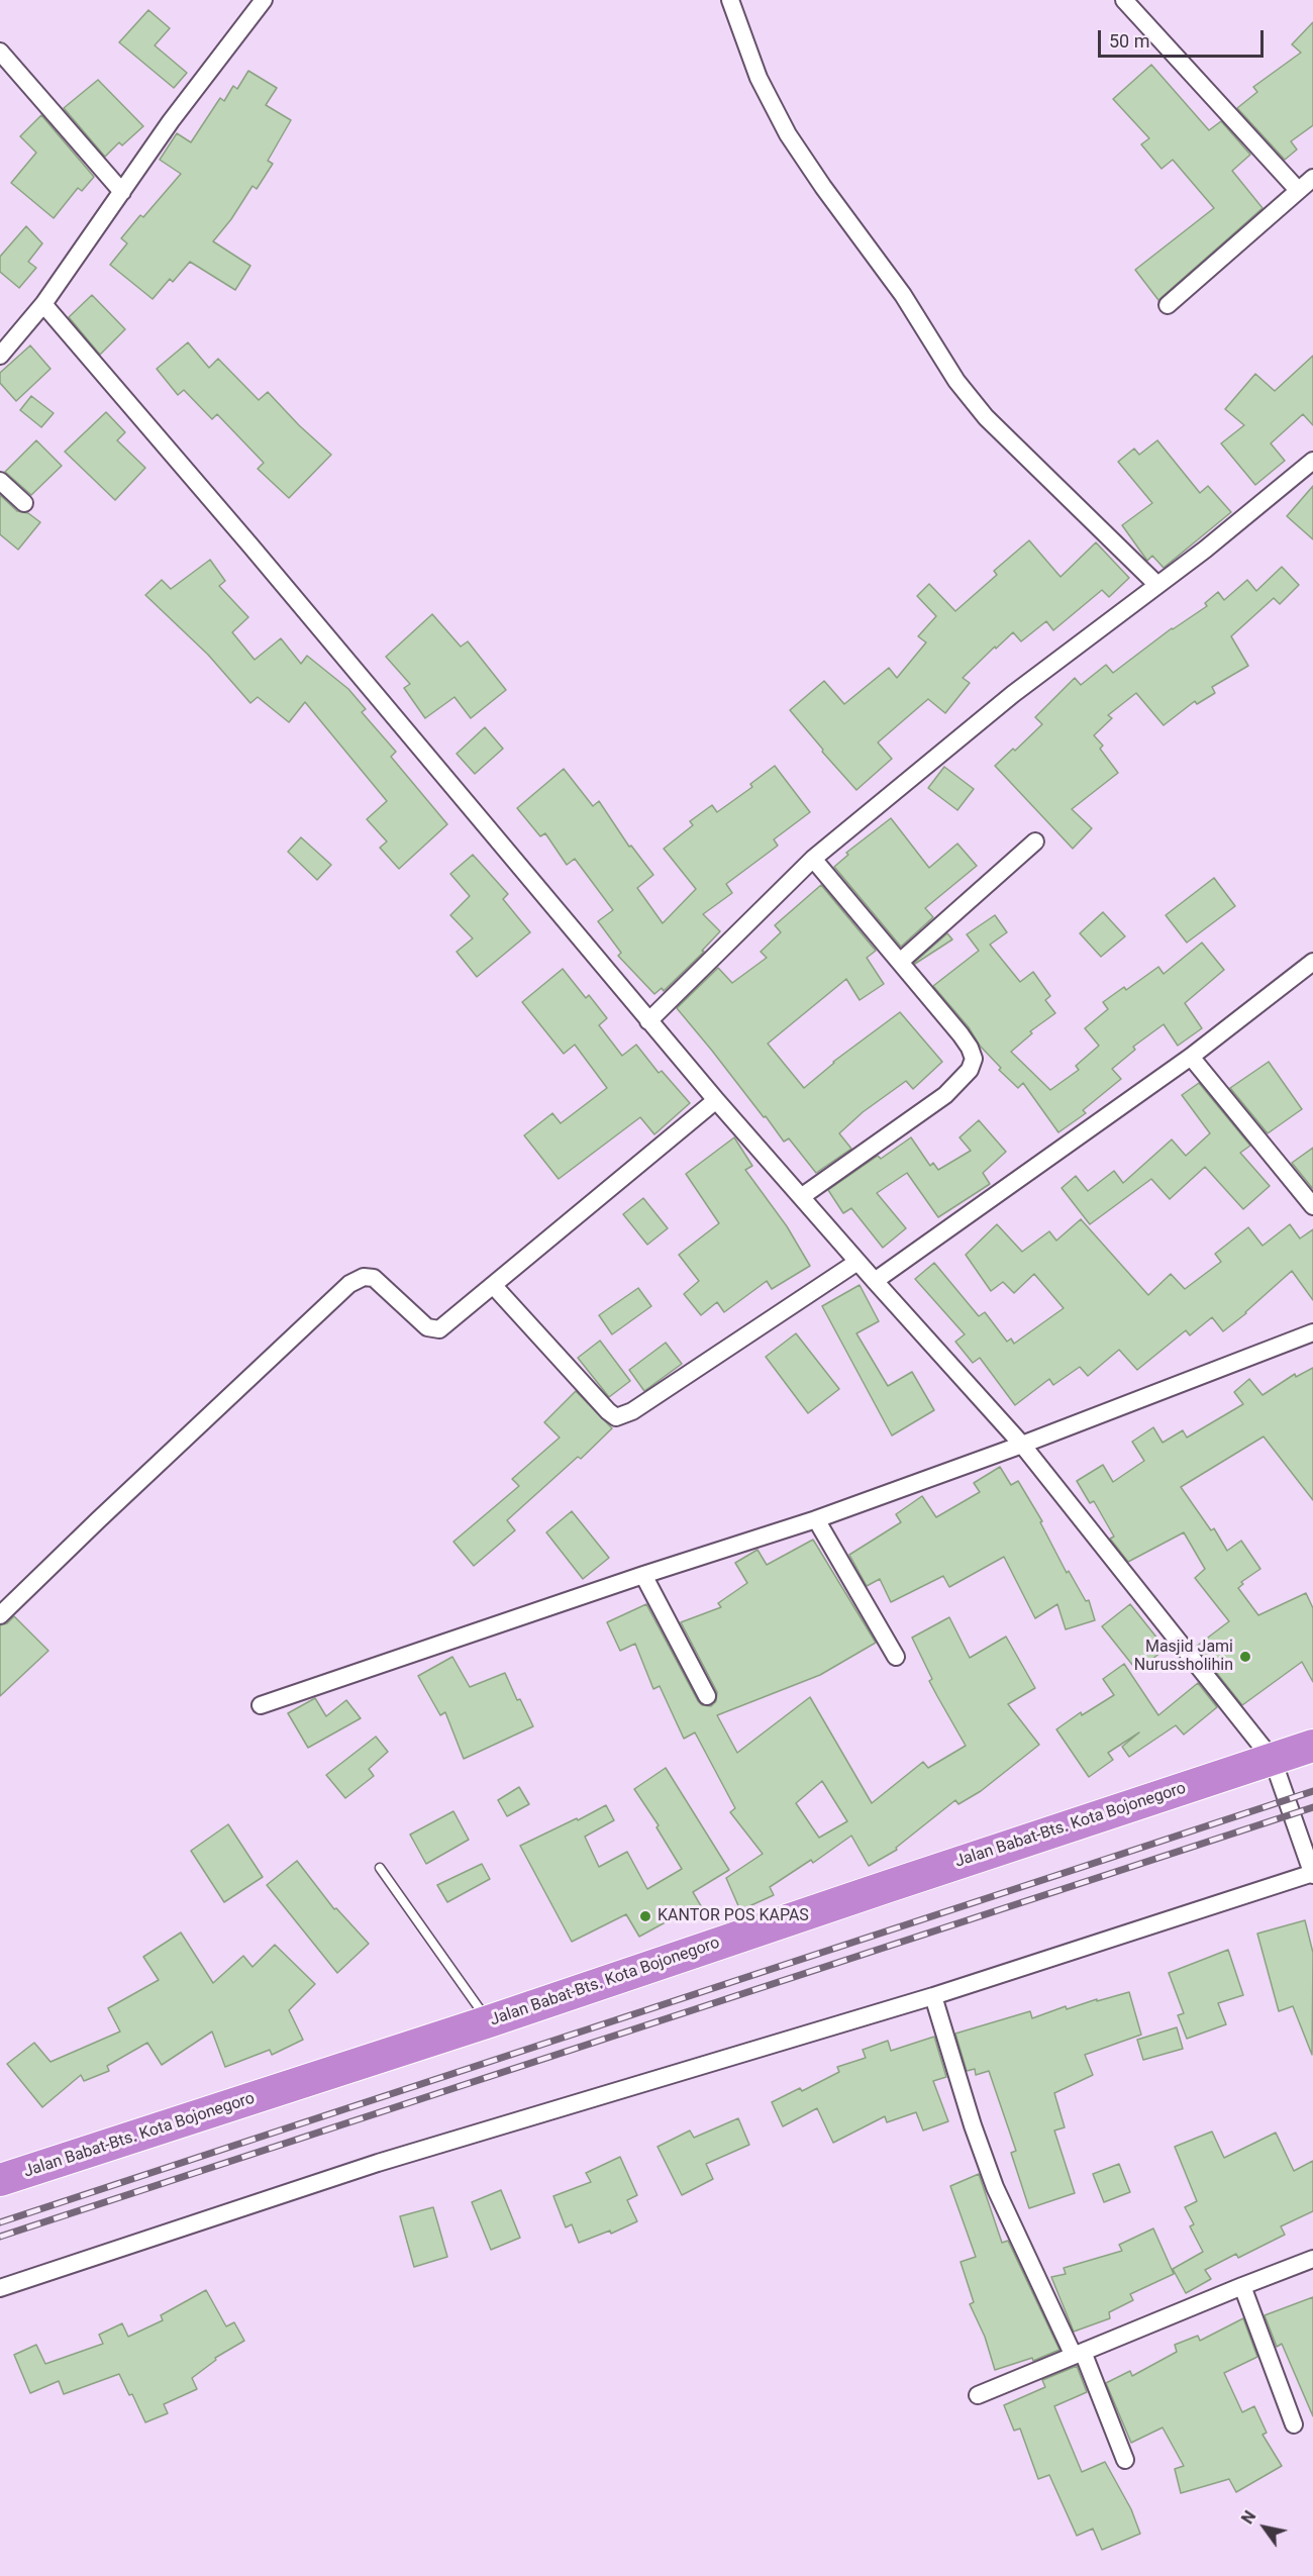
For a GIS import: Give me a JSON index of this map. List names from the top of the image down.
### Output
{
  "streets": {
    "highway": ["Jalan Babat-Bts. Kota Bojonegoro"]
  },
  "places": ["Masjid Jami Nurussholihin", "KANTOR POS KAPAS"],
  "scale_bar": "50 m",
  "north": "top left"
}
